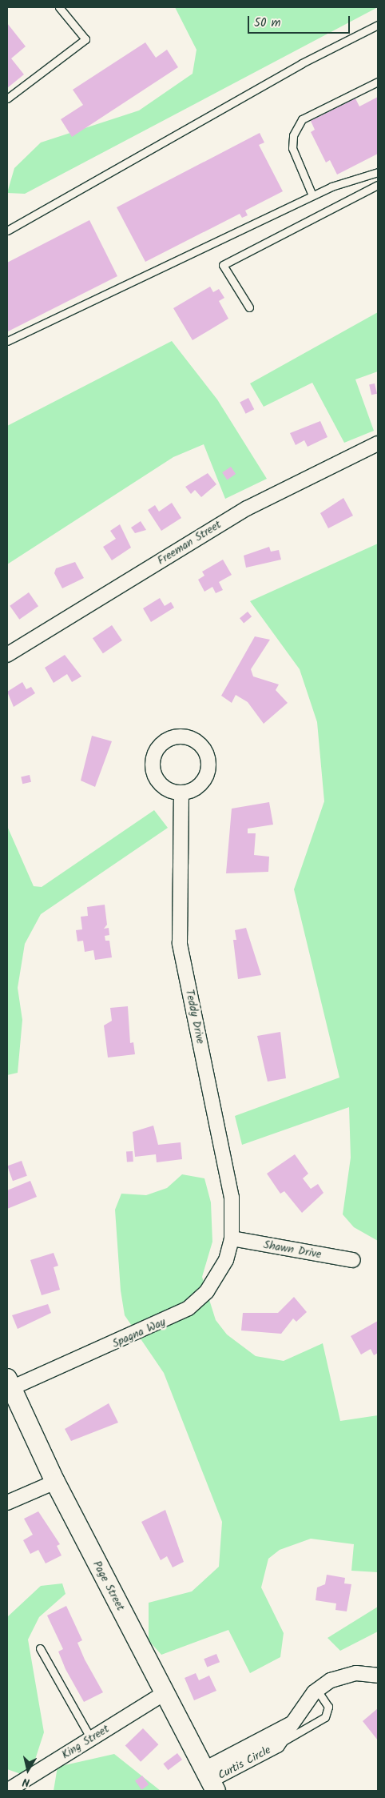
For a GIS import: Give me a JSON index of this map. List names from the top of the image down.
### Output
{
  "streets": {
    "main road": ["Page Street"],
    "street": [
      "Freeman Street",
      "Teddy Drive",
      "Shawn Drive",
      "Spagna Way",
      "King Street",
      "Curtis Circle"
    ]
  },
  "crossings": [
    ["Teddy Drive", "Shawn Drive"],
    ["Teddy Drive", "Spagna Way"],
    ["Shawn Drive", "Spagna Way"],
    ["Spagna Way", "Page Street"],
    ["Page Street", "King Street"],
    ["Page Street", "Curtis Circle"]
  ],
  "scale_bar": "50 m",
  "north": "bottom"
}
